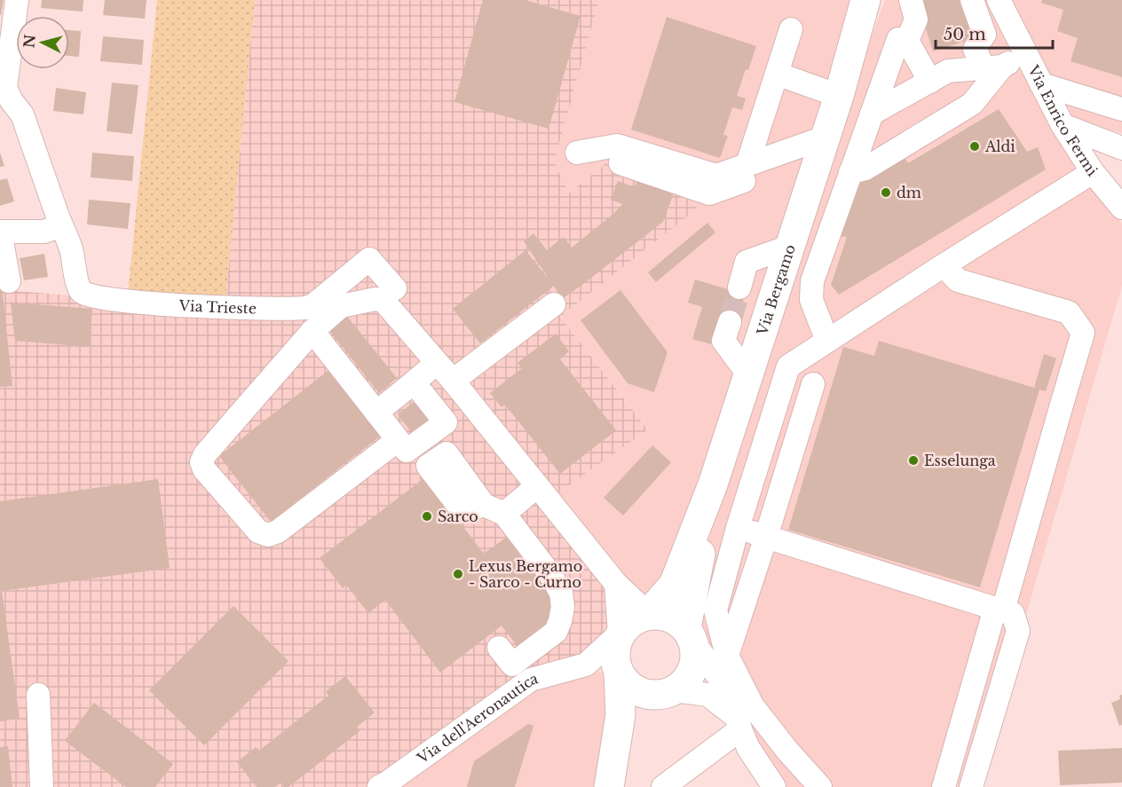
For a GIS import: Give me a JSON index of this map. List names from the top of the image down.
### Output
{
  "streets": {
    "main road": ["Via Bergamo"],
    "street": ["Via Enrico Fermi", "Via Trieste", "Via dell'Aeronautica"]
  },
  "crossings": [
    ["Via Bergamo", "Via dell'Aeronautica"]
  ],
  "places": [
    "Aldi",
    "dm",
    "Esselunga",
    "Sarco",
    "Lexus Bergamo - Sarco - Curno"
  ],
  "scale_bar": "50 m",
  "north": "left"
}
